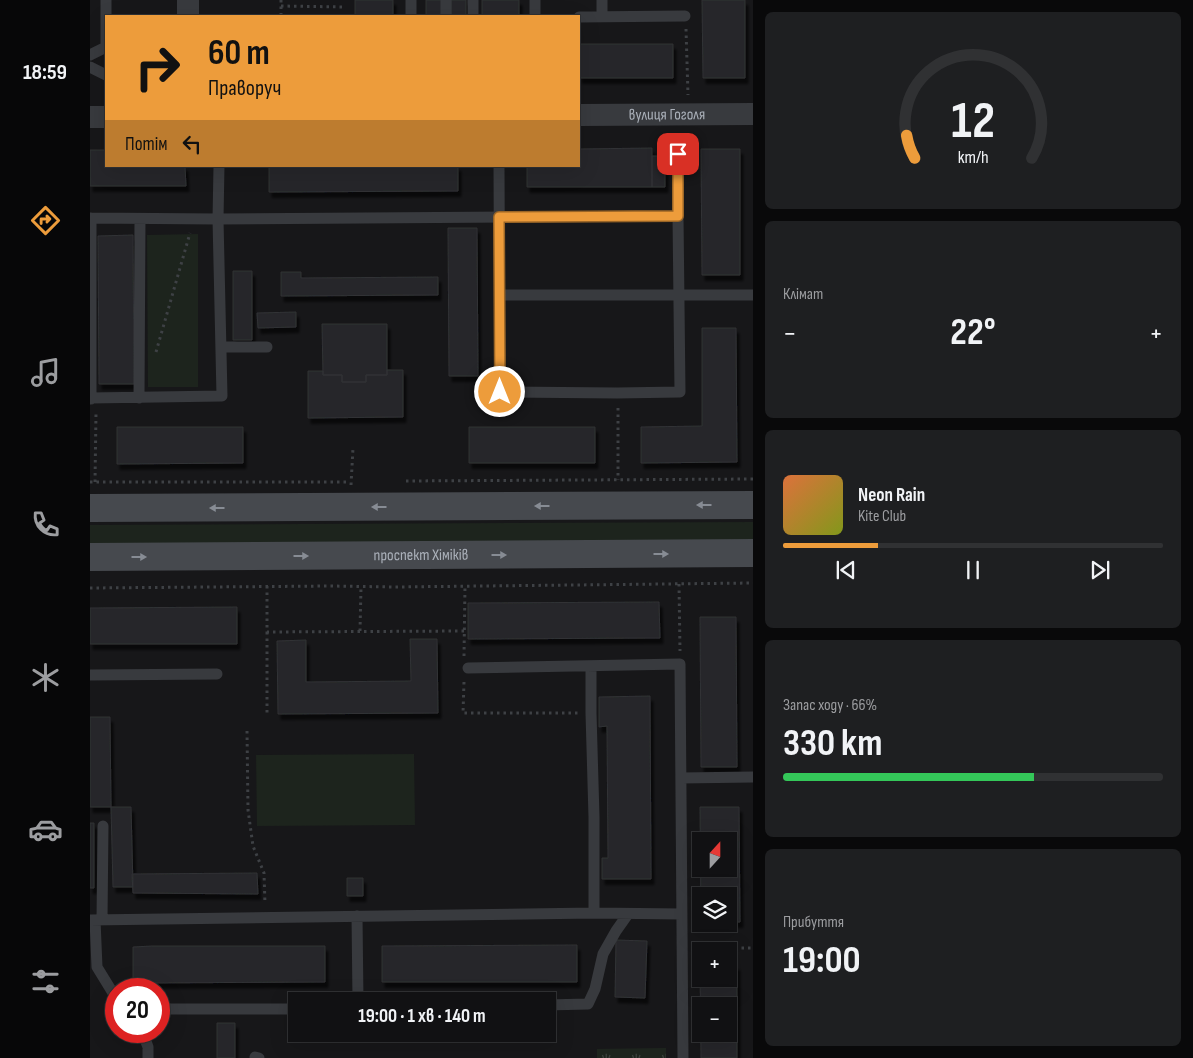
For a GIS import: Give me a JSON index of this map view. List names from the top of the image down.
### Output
{
  "streets": {
    "main road": ["проспект Хіміків"],
    "street": ["вулиця Гоголя"]
  },
  "north": "top",
  "page": {
    "tabs": "18:59",
    "turn": ["60 m", "Праворуч"],
    "then": "Потім",
    "tile": [
      "Клімат",
      ["Запас ходу · 66%", "330 km"],
      ["Прибуття", "19:00"]
    ],
    "heat": ["−", "22°", "+"],
    "song": ["Neon Rain", "Kite Club"],
    "map_buttons": ["+", "−"],
    "limit": "20",
    "trip": "19:00 · 1 хв · 140 m",
    "gauge": ["12", "km/h"]
  }
}
